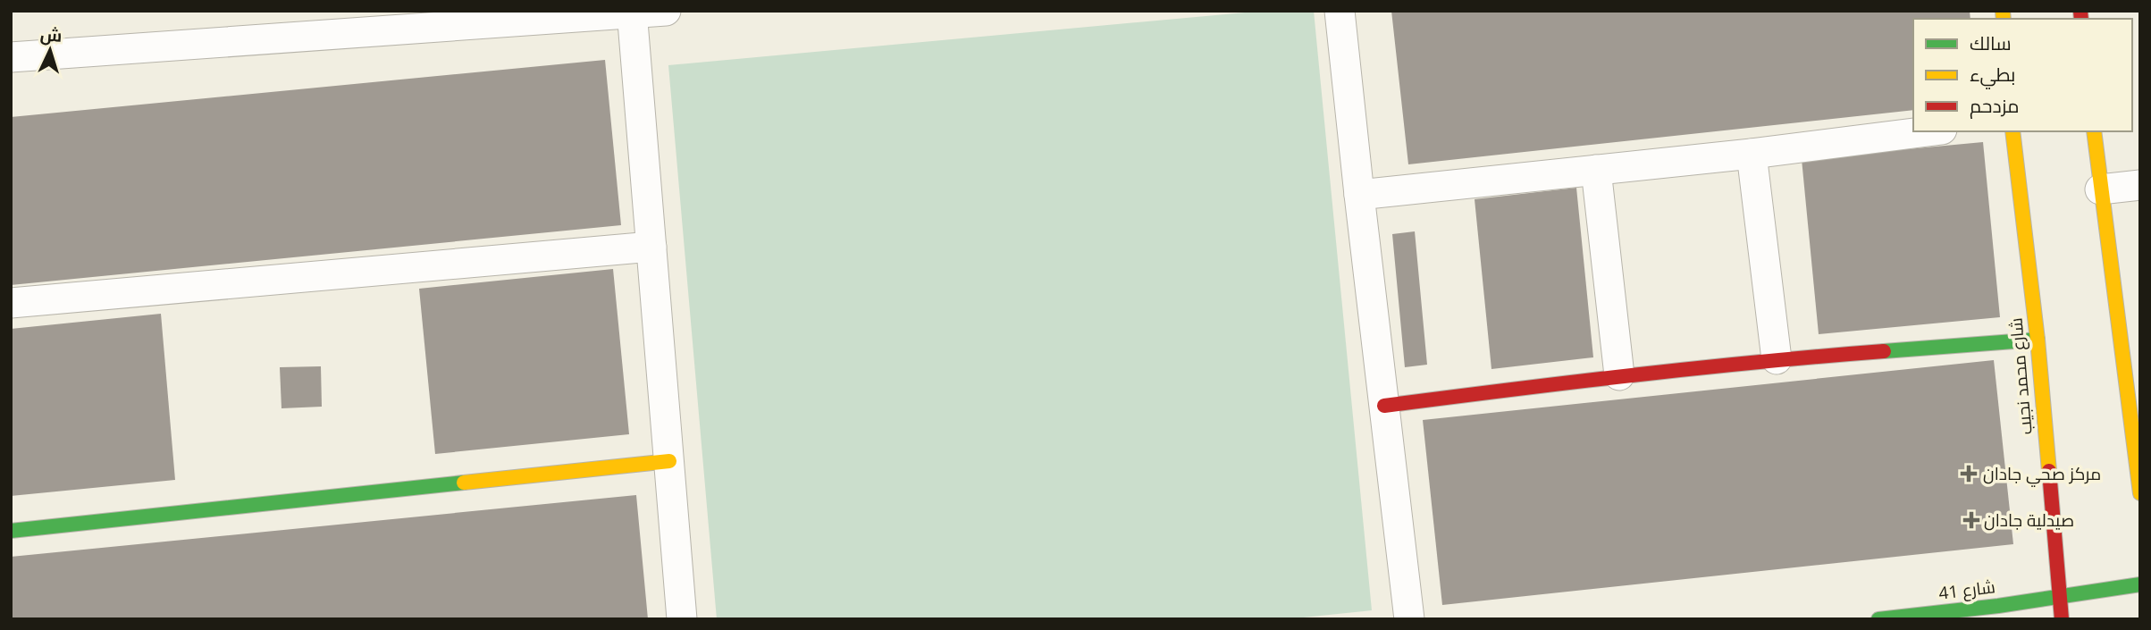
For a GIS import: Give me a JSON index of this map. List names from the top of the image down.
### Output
{
  "streets": {
    "street": ["شارع محمد نجيب", "شارع 41"]
  },
  "crossings": [
    ["شارع محمد نجيب", "شارع 41"]
  ],
  "places": {
    "health": ["مركز صحي جادان", "صيدلية جادان"]
  },
  "legend": ["سالك", "بطيء", "مزدحم"],
  "north": "top"
}
